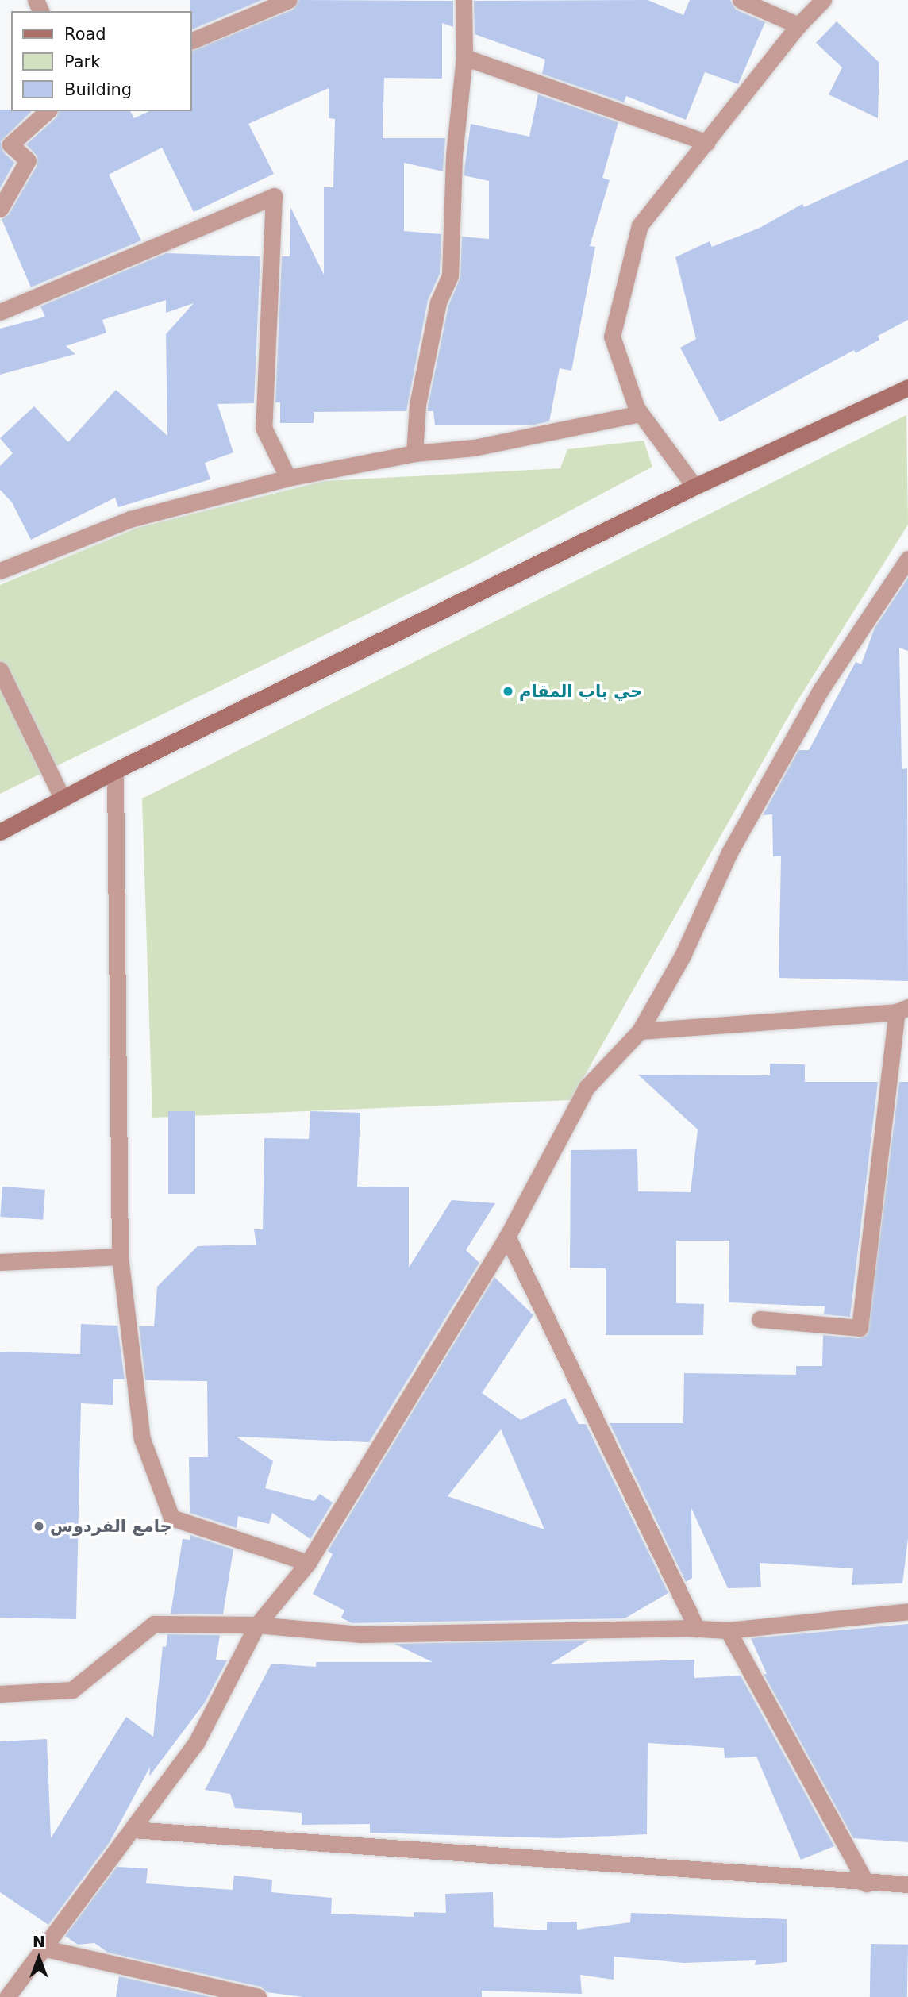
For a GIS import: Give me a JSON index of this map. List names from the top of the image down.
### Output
{
  "places": ["حي باب المقام", "جامع الفردوس"],
  "legend": ["Road", "Park", "Building"],
  "north": "top"
}
